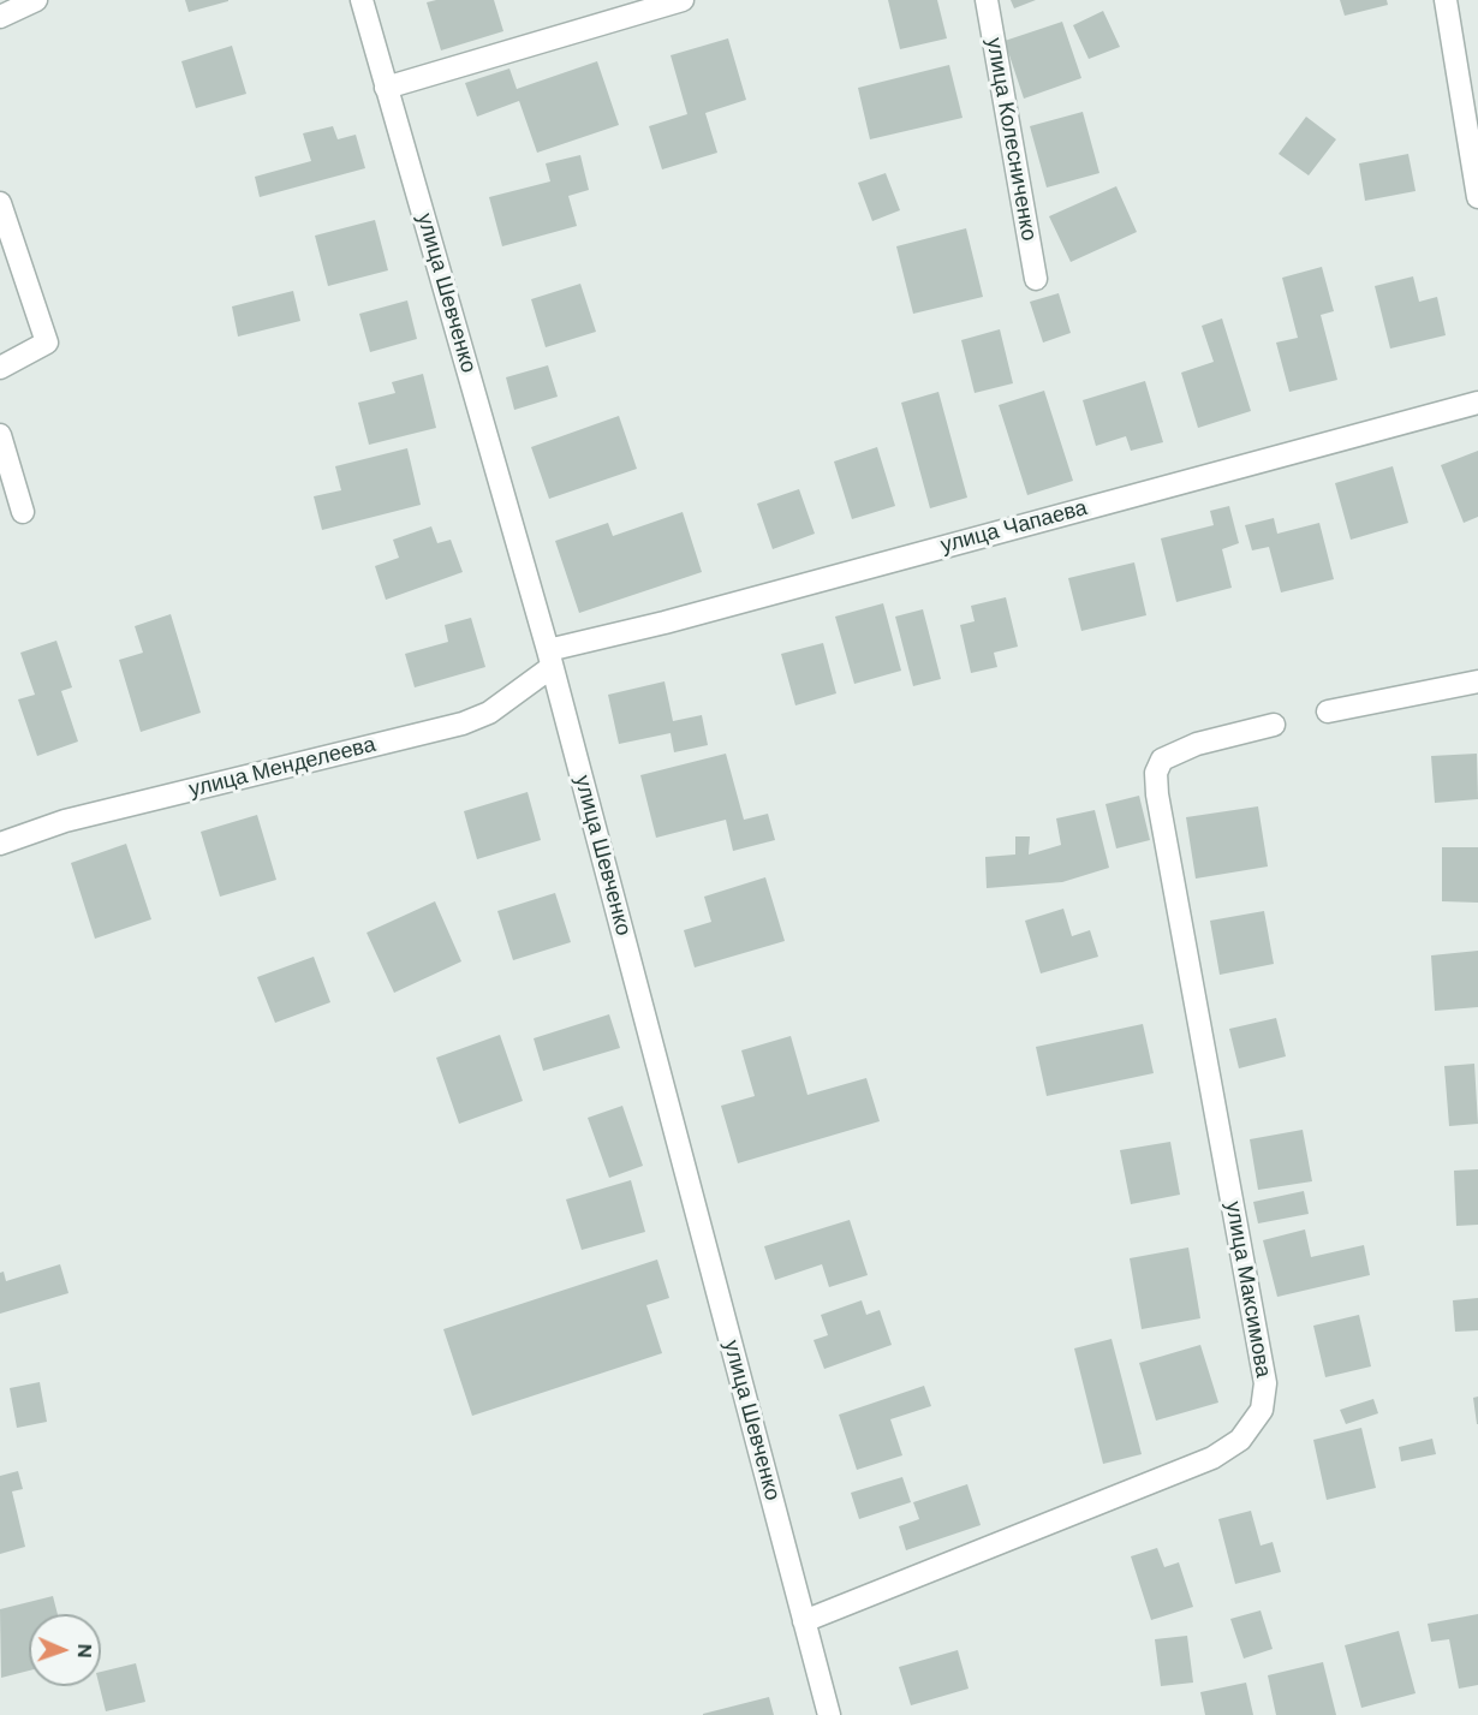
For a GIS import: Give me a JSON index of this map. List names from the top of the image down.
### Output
{
  "streets": {
    "street": [
      "улица Колесниченко",
      "улица Шевченко",
      "улица Чапаева",
      "улица Менделеева",
      "улица Максимова"
    ]
  },
  "crossings": [
    ["улица Шевченко", "улица Чапаева"],
    ["улица Шевченко", "улица Менделеева"],
    ["улица Шевченко", "улица Максимова"],
    ["улица Чапаева", "улица Менделеева"]
  ],
  "north": "right"
}
